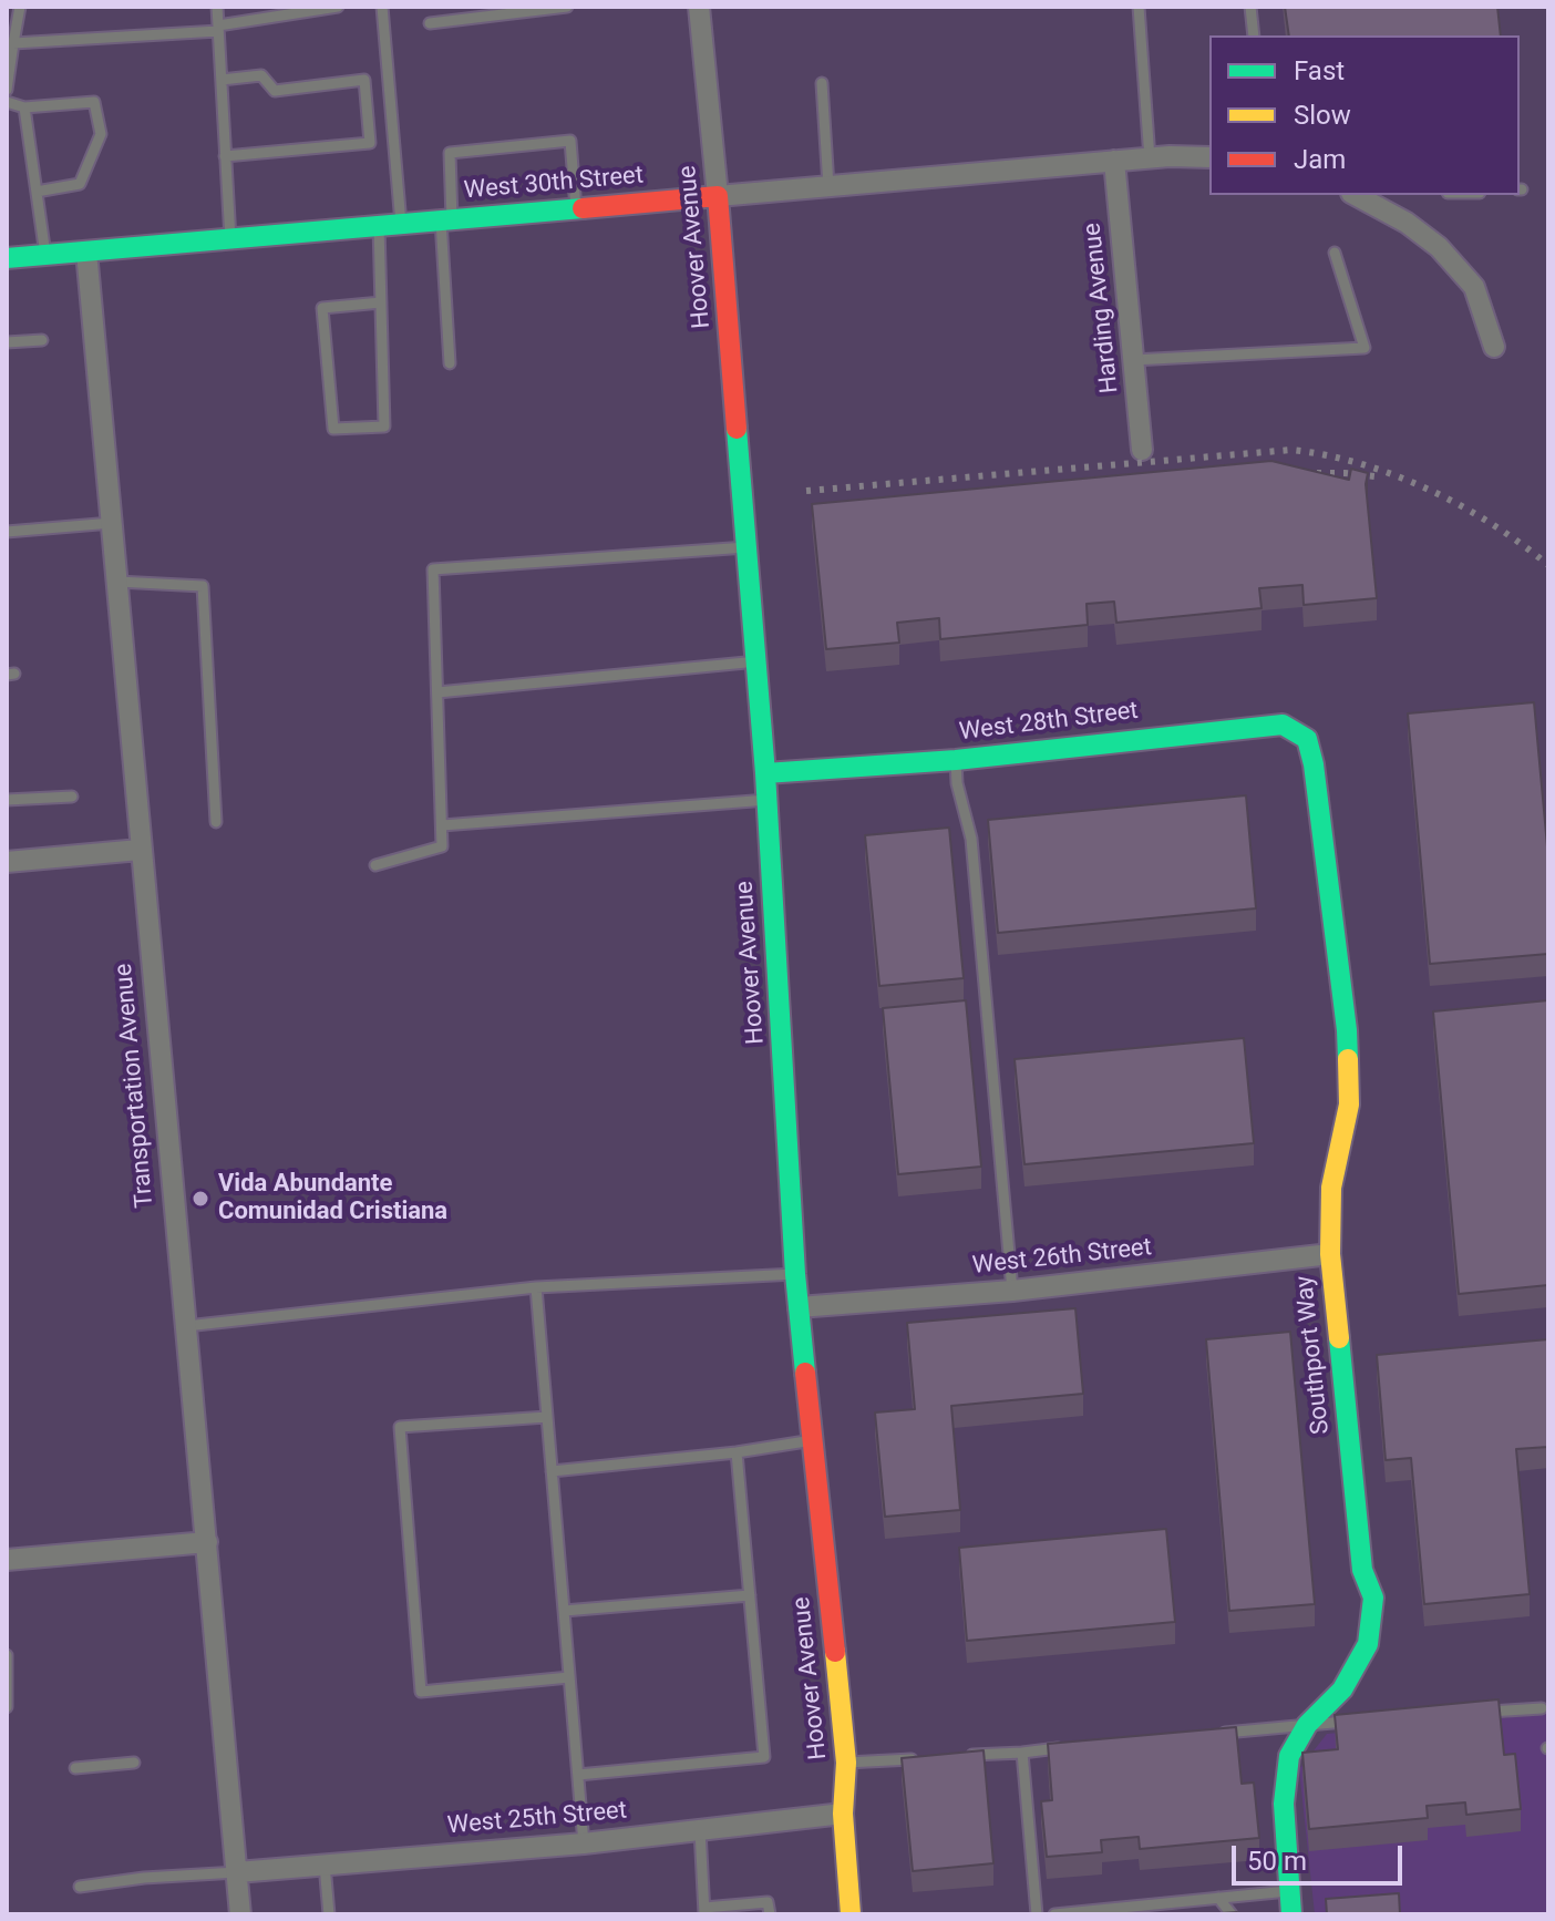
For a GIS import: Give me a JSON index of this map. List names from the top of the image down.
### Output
{
  "streets": {
    "street": [
      "West 30th Street",
      "Hoover Avenue",
      "Harding Avenue",
      "West 28th Street",
      "Transportation Avenue",
      "West 26th Street",
      "Southport Way",
      "West 25th Street"
    ]
  },
  "crossings": [
    ["West 30th Street", "Hoover Avenue"],
    ["West 30th Street", "Harding Avenue"],
    ["West 30th Street", "Transportation Avenue"],
    ["Hoover Avenue", "West 28th Street"],
    ["Hoover Avenue", "West 26th Street"],
    ["Hoover Avenue", "West 25th Street"],
    ["West 28th Street", "Southport Way"],
    ["Transportation Avenue", "West 25th Street"],
    ["West 26th Street", "Southport Way"]
  ],
  "places": ["Vida Abundante Comunidad Cristiana"],
  "legend": ["Fast", "Slow", "Jam"],
  "scale_bar": "50 m"
}
